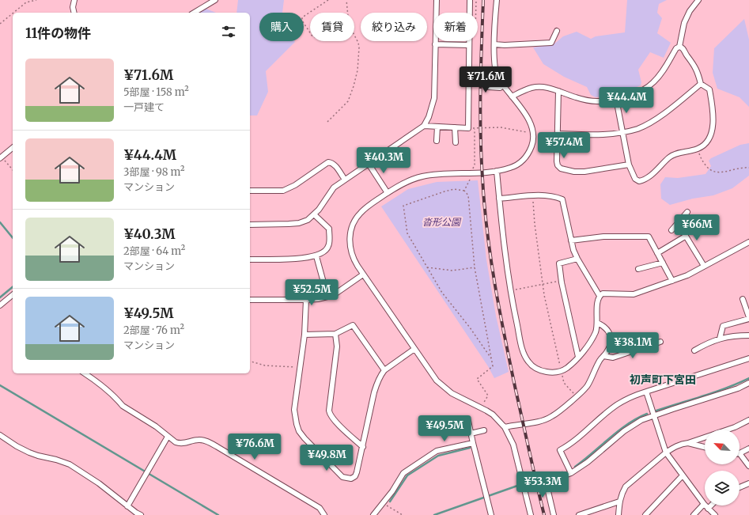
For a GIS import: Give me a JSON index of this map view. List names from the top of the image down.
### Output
{
  "districts": ["初声町下宮田"],
  "parks": ["沓形公園"],
  "north": "top left",
  "page": {
    "chip": [
      "購入",
      "賃貸",
      "絞り込み",
      "新着"
    ],
    "heading": "11件の物件",
    "list": [
      {
        "name": "¥71.6M",
        "note": "5部屋 · 158 m² · 一戸建て"
      },
      {
        "name": "¥44.4M",
        "note": "3部屋 · 98 m² · マンション"
      },
      {
        "name": "¥40.3M",
        "note": "2部屋 · 64 m² · マンション"
      },
      {
        "name": "¥49.5M",
        "note": "2部屋 · 76 m² · マンション"
      }
    ],
    "price": [
      "¥71.6M",
      "¥44.4M",
      "¥57.4M",
      "¥40.3M",
      "¥66M",
      "¥52.5M",
      "¥38.1M",
      "¥49.5M",
      "¥76.6M",
      "¥49.8M",
      "¥53.3M"
    ]
  }
}
